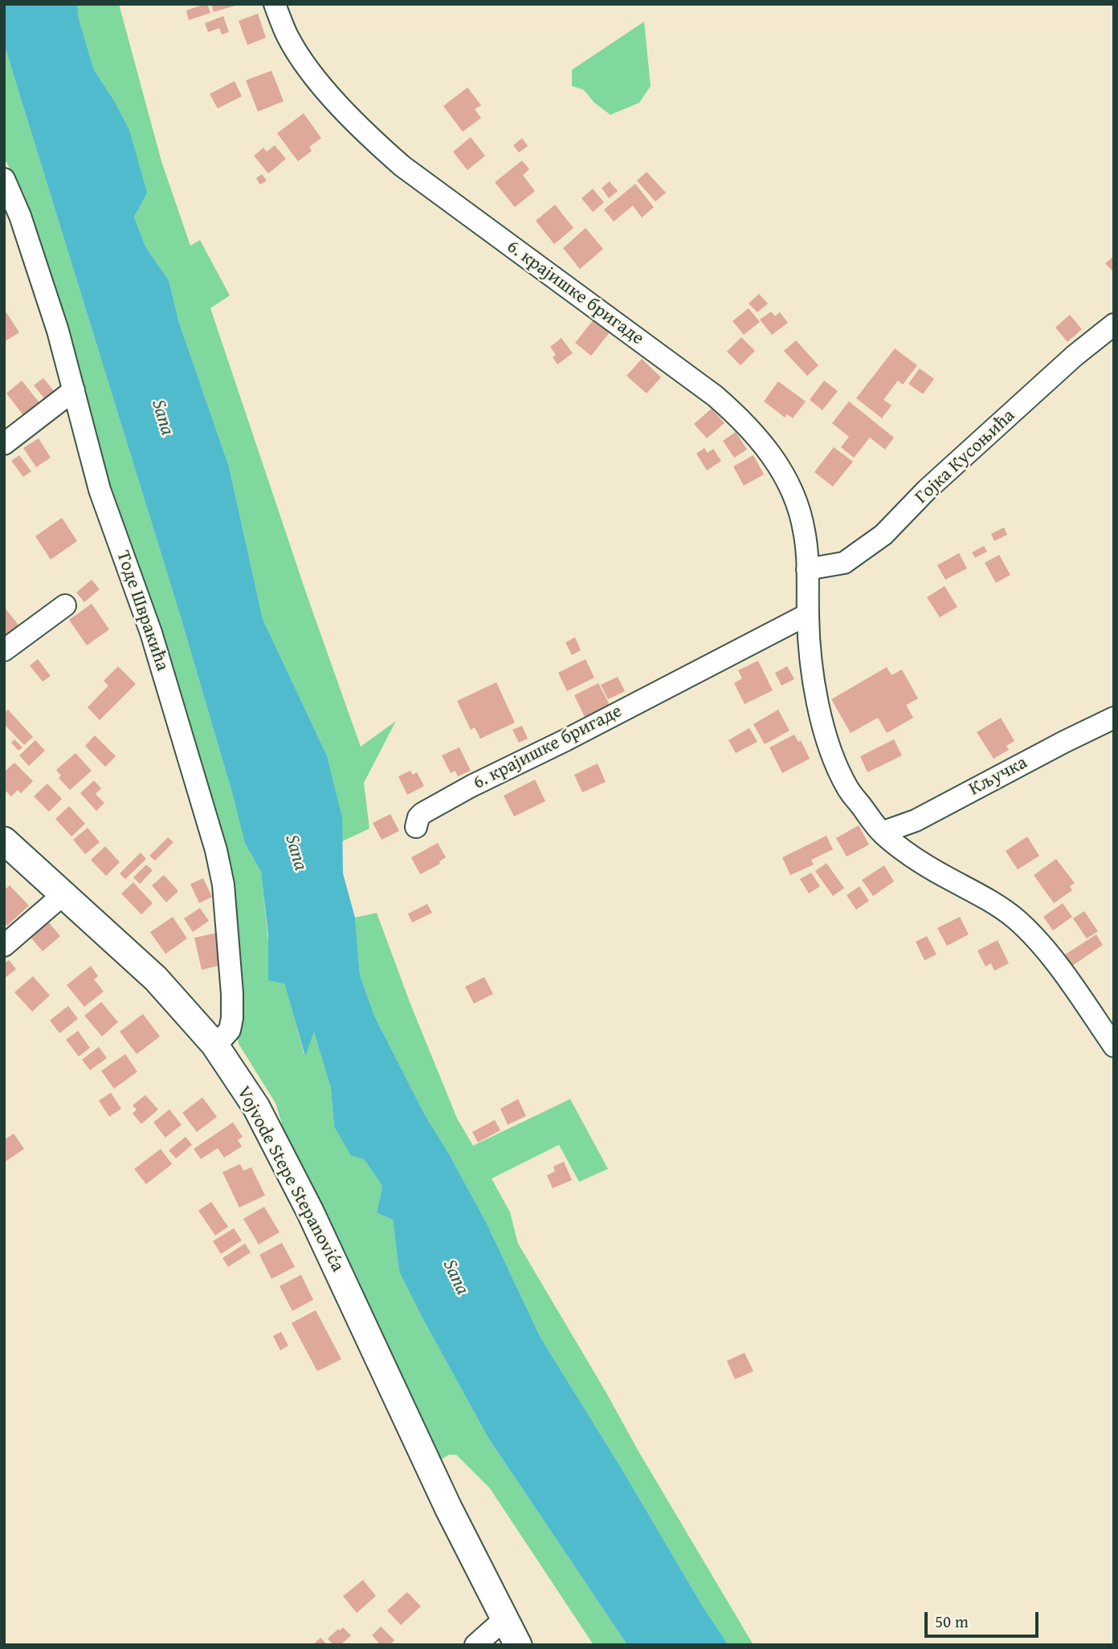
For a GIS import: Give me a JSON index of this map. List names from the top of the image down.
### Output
{
  "streets": {
    "main road": ["Vojvode Stepe Stepanovića"],
    "street": [
      "6. крајишке бригаде",
      "Гојка Кусоњића",
      "Тоде Швракића",
      "Кључка"
    ]
  },
  "crossings": [
    ["6. крајишке бригаде", "Гојка Кусоњића"],
    ["6. крајишке бригаде", "Кључка"],
    ["Тоде Швракића", "Vojvode Stepe Stepanovića"]
  ],
  "water": ["Sana"],
  "scale_bar": "50 m"
}
